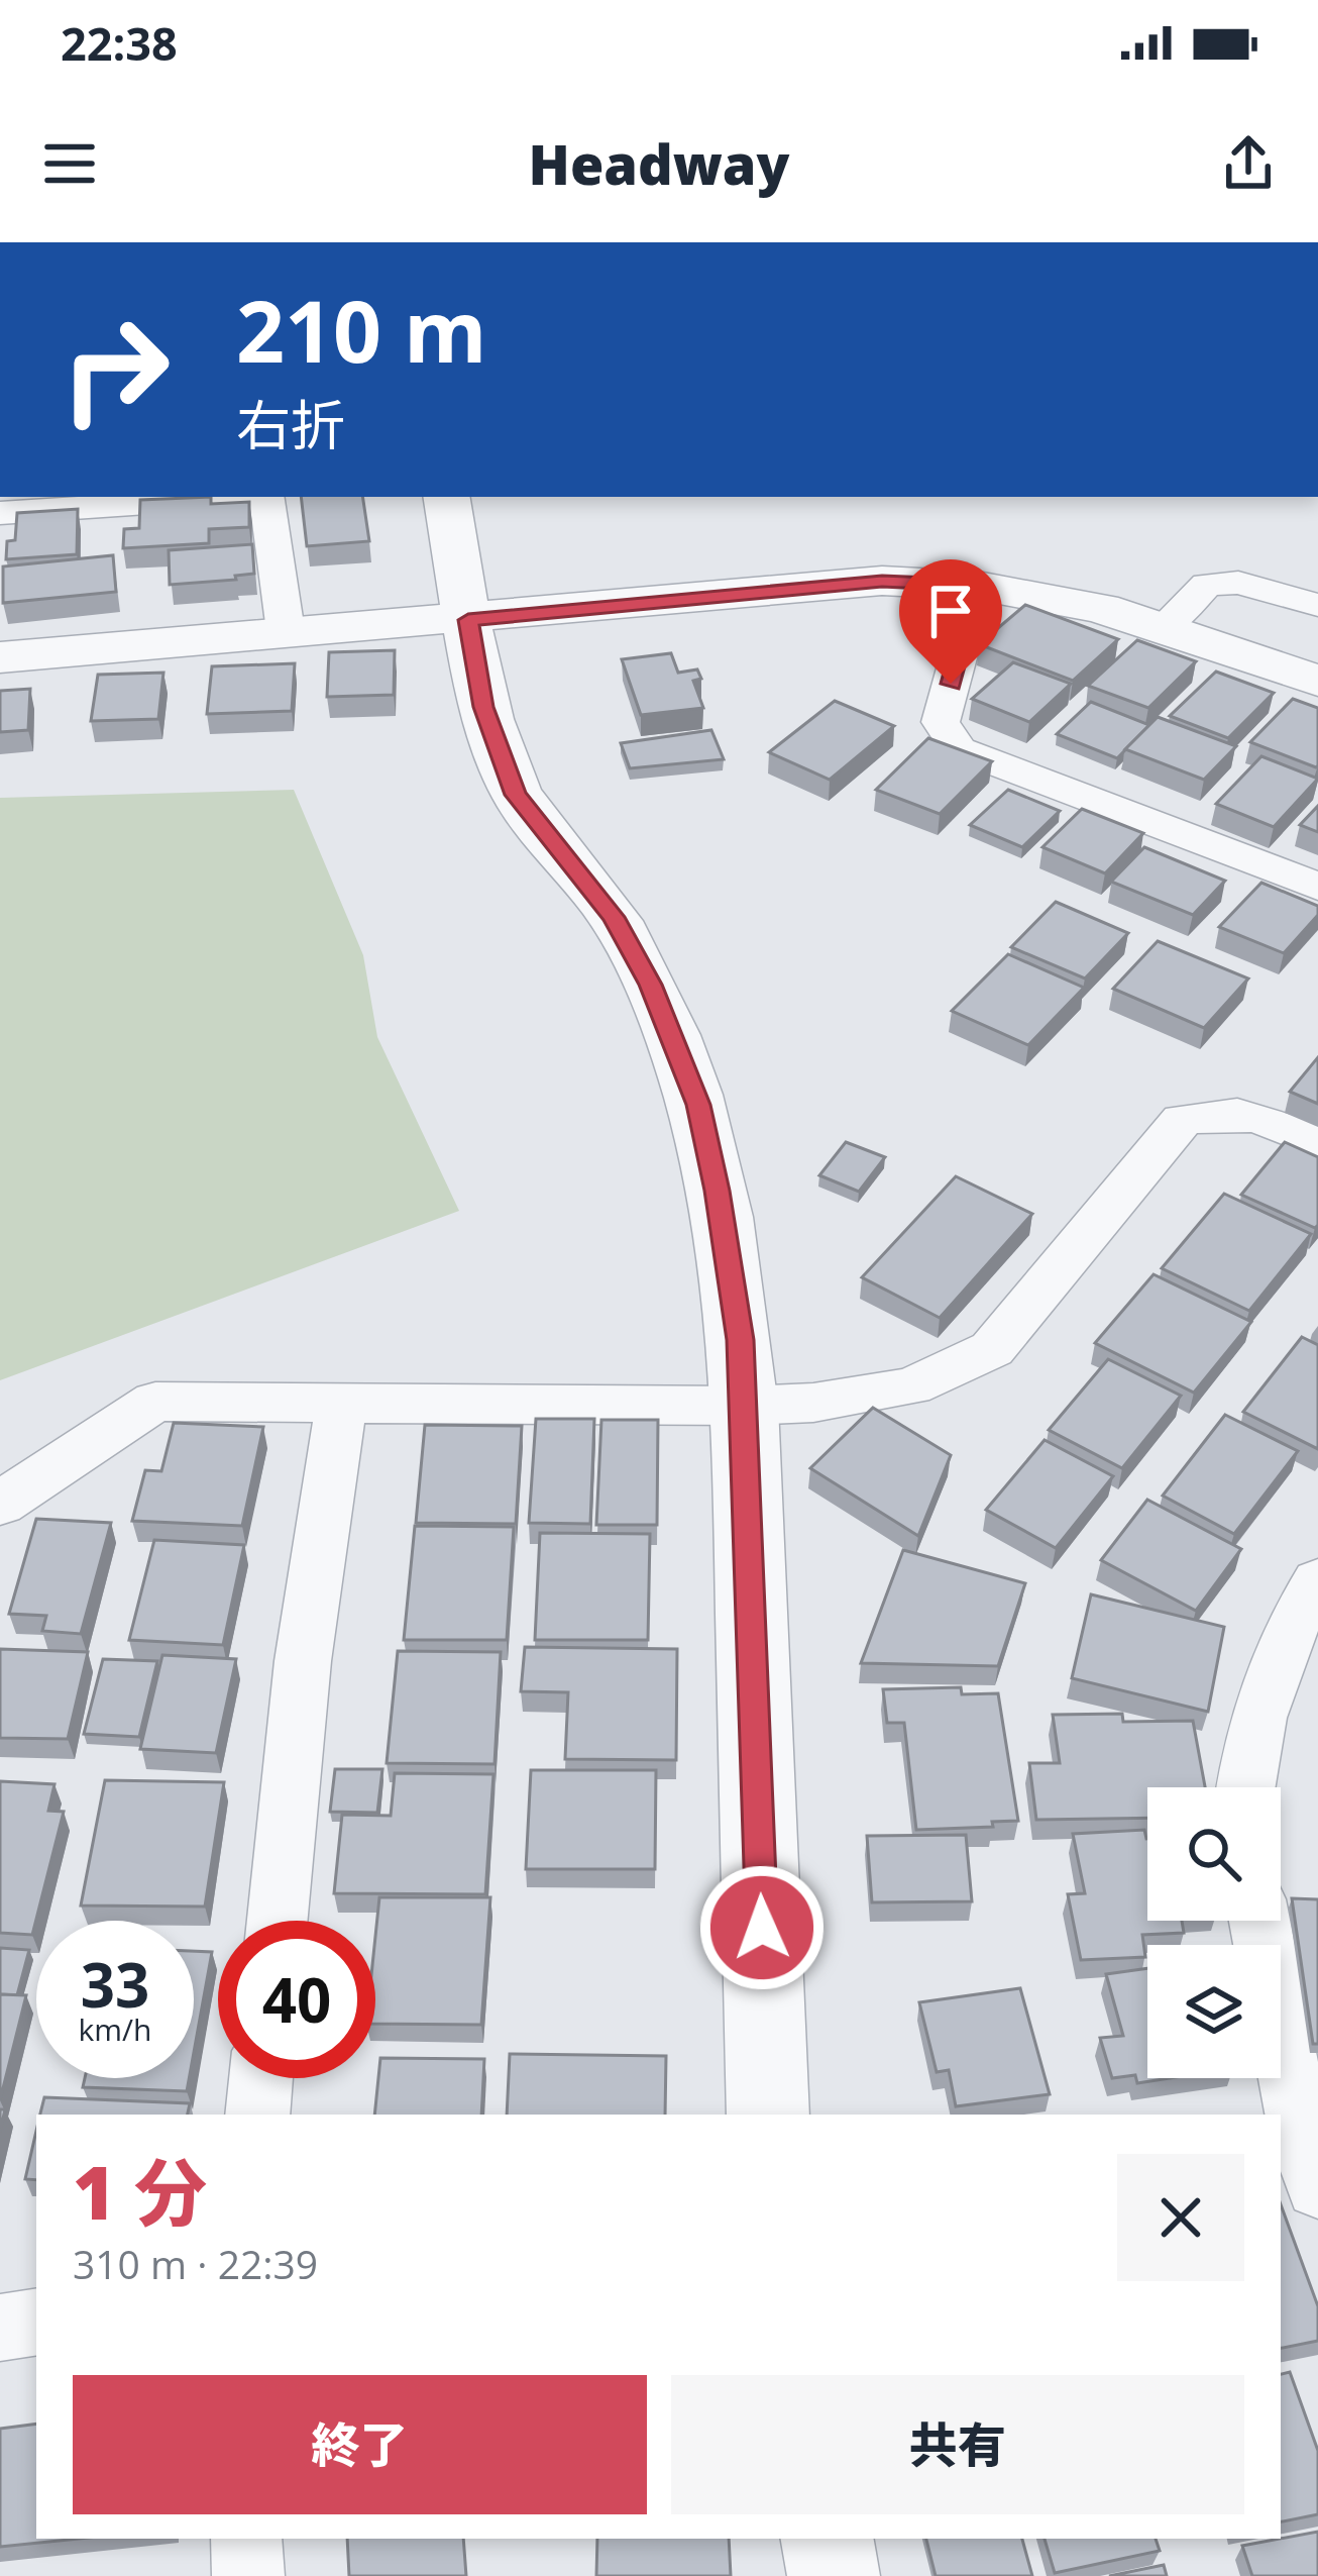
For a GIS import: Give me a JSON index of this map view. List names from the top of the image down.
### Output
{
  "page": {
    "status": "22:38",
    "header": "Headway",
    "turn": ["210 m", "右折"],
    "speed": "33 km/h",
    "limit": "40",
    "heading": ["1 分", "310 m · 22:39"],
    "buttons": ["終了", "共有"]
  }
}
